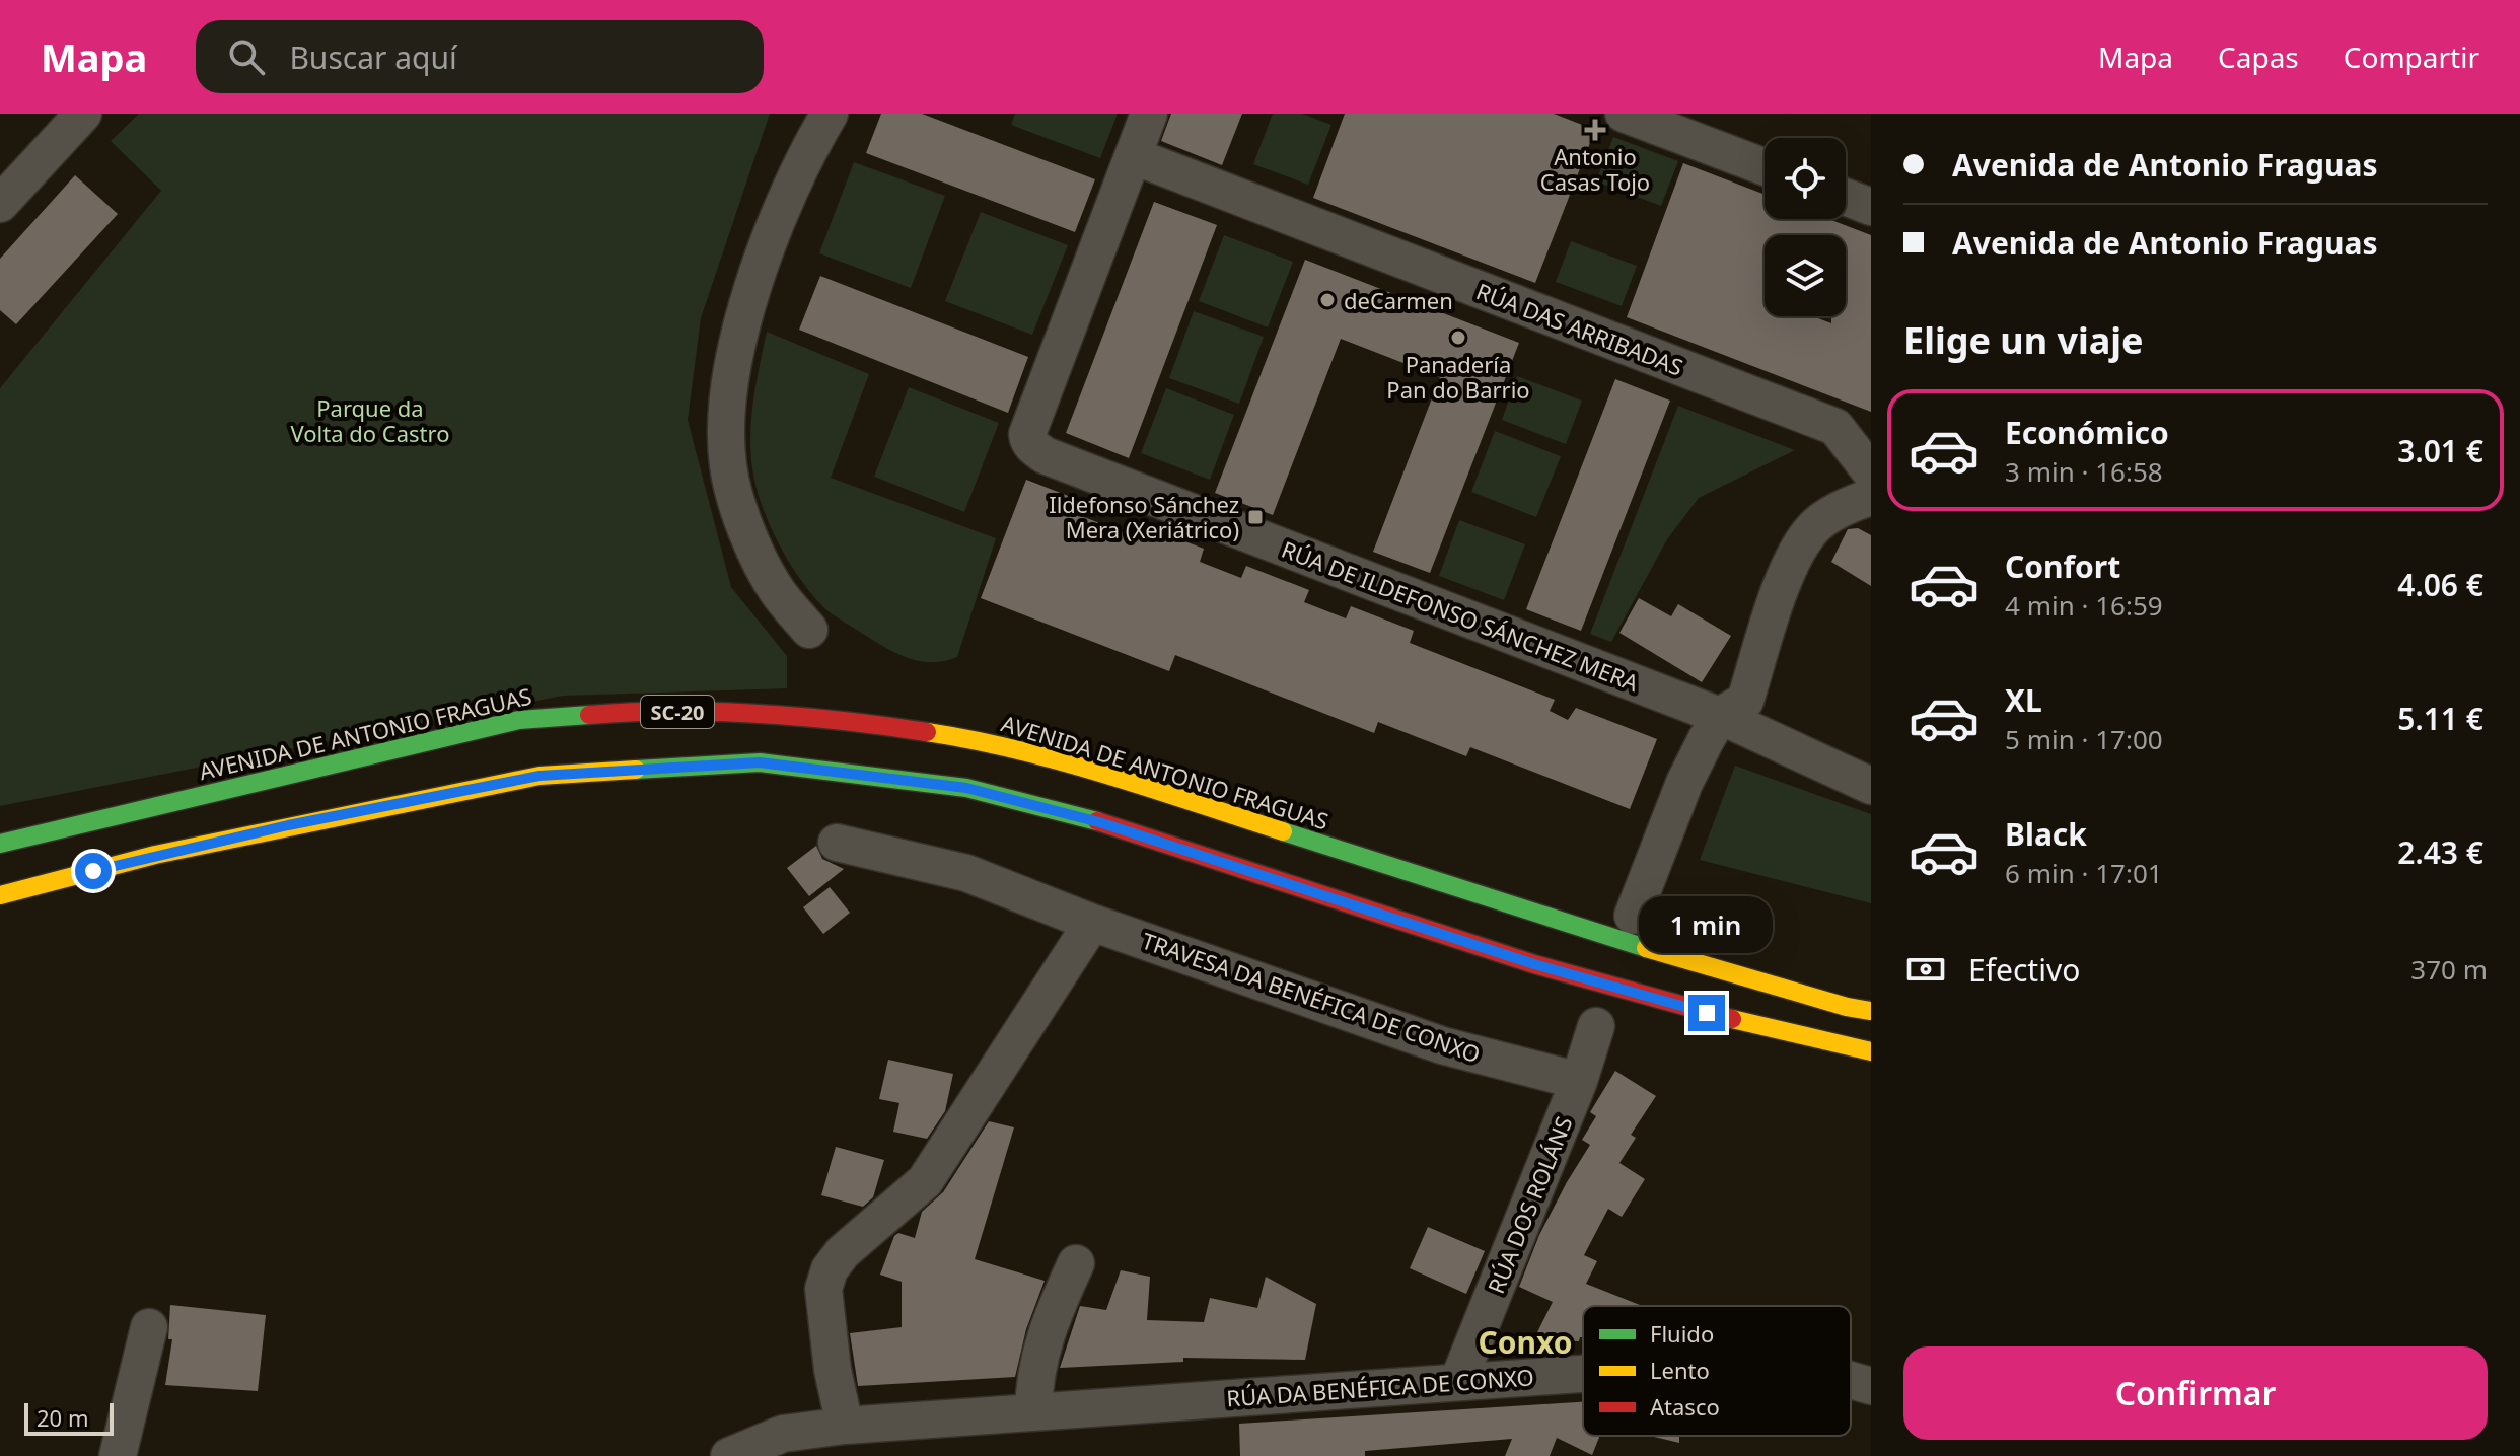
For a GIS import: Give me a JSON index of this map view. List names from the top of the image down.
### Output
{
  "streets": {
    "highway": ["SC-20", "AVENIDA DE ANTONIO FRAGUAS"],
    "street": [
      "RÚA DAS ARRIBADAS",
      "RÚA DE ILDEFONSO SÁNCHEZ MERA",
      "TRAVESA DA BENÉFICA DE CONXO",
      "RÚA DOS ROLÁNS",
      "RÚA DA BENÉFICA DE CONXO"
    ]
  },
  "crossings": [
    ["RÚA DAS ARRIBADAS", "RÚA DE ILDEFONSO SÁNCHEZ MERA"],
    ["TRAVESA DA BENÉFICA DE CONXO", "RÚA DOS ROLÁNS"],
    ["RÚA DOS ROLÁNS", "RÚA DA BENÉFICA DE CONXO"]
  ],
  "districts": ["Conxo"],
  "parks": ["Parque da Volta do Castro"],
  "places": {
    "health": ["Antonio Casas Tojo"],
    "other": ["deCarmen", "Panadería Pan do Barrio"],
    "transit": ["Ildefonso Sánchez Mera (Xeriátrico)"]
  },
  "legend": ["Fluido", "Lento", "Atasco"],
  "scale_bar": "20 m",
  "page": {
    "header": "Mapa",
    "search": "Buscar aquí",
    "nav": ["Mapa", "Capas", "Compartir"],
    "banner": ["Avenida de Antonio Fraguas", "Avenida de Antonio Fraguas"],
    "heading": "Elige un viaje",
    "list": [
      {
        "name": "Económico",
        "note": "3 min · 16:58",
        "value": "3.01 €"
      },
      {
        "name": "Confort",
        "note": "4 min · 16:59",
        "value": "4.06 €"
      },
      {
        "name": "XL",
        "note": "5 min · 17:00",
        "value": "5.11 €"
      },
      {
        "name": "Black",
        "note": "6 min · 17:01",
        "value": "2.43 €"
      }
    ],
    "bubble": "1 min",
    "pay": ["Efectivo", "370 m"],
    "buttons": "Confirmar",
    "scale": "20 m"
  }
}
